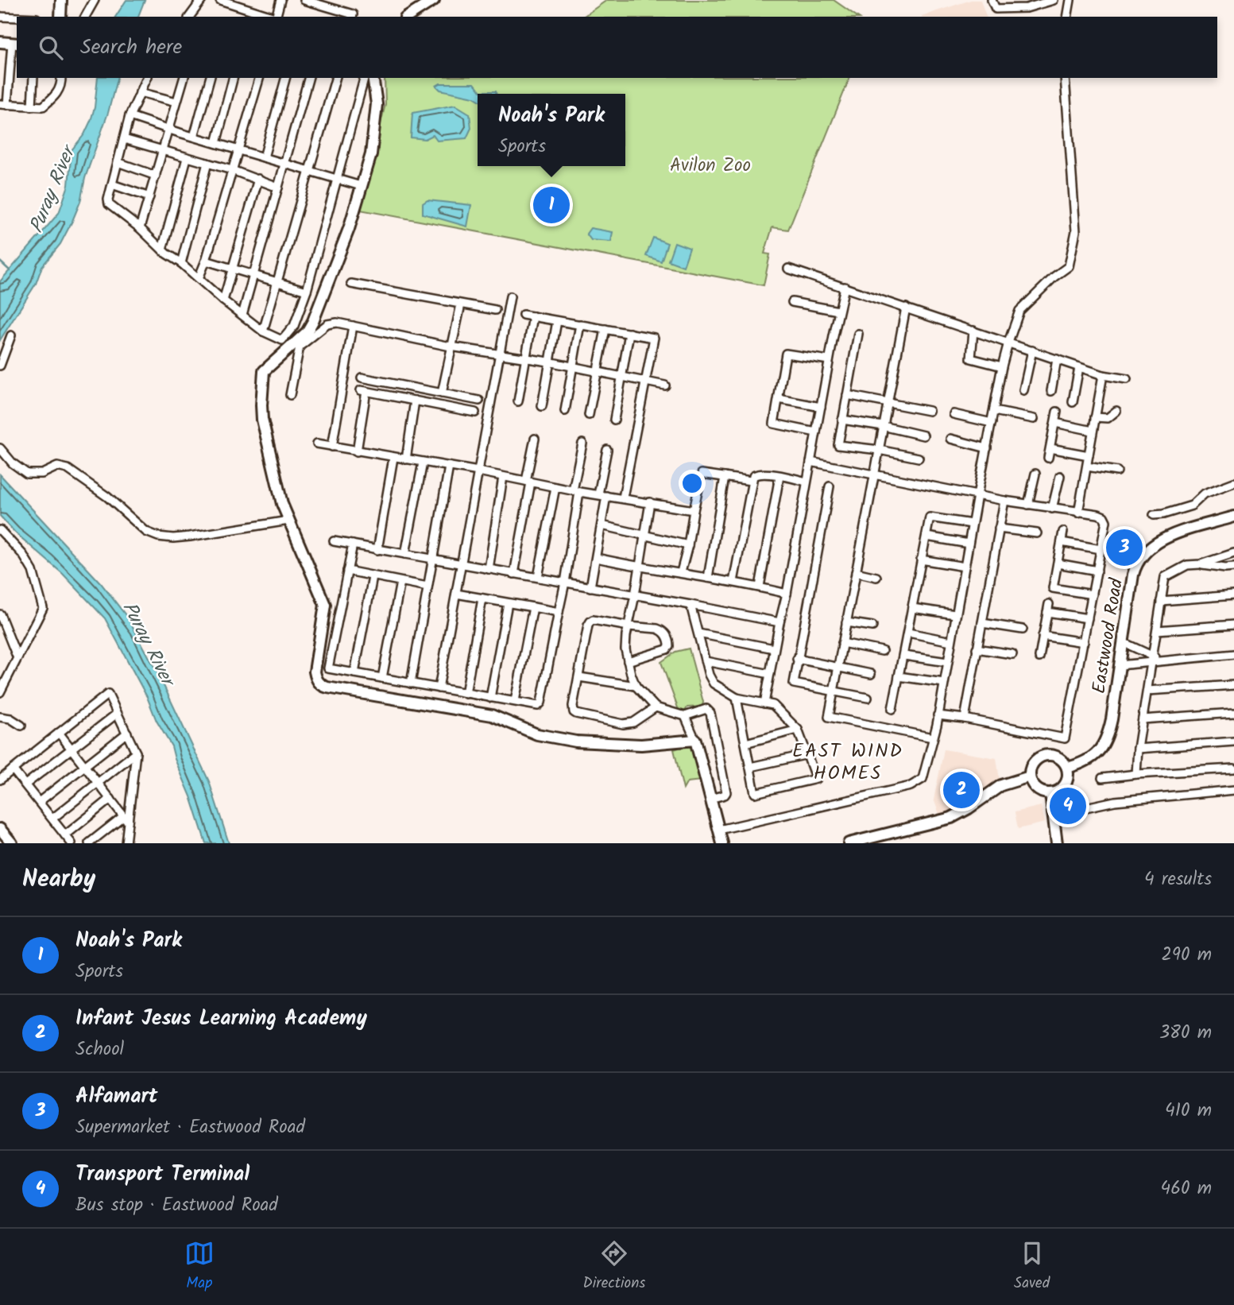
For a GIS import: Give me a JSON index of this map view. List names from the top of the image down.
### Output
{
  "streets": {
    "street": ["Eastwood Road"]
  },
  "districts": ["EAST WIND HOMES"],
  "water": ["Puray River"],
  "parks": ["Avilon Zoo"],
  "page": {
    "search": "Search here",
    "popup": ["Noah's Park", "Sports"],
    "pins": [
      "1",
      "3",
      "2",
      "4"
    ],
    "heading": ["Nearby", "4 results"],
    "list": [
      {
        "mark": "1",
        "name": "Noah's Park",
        "note": "Sports",
        "value": "290 m"
      },
      {
        "mark": "2",
        "name": "Infant Jesus Learning Academy",
        "note": "School",
        "value": "380 m"
      },
      {
        "mark": "3",
        "name": "Alfamart",
        "note": "Supermarket · Eastwood Road",
        "value": "410 m"
      },
      {
        "mark": "4",
        "name": "Transport Terminal",
        "note": "Bus stop · Eastwood Road",
        "value": "460 m"
      }
    ],
    "nav": ["Map", "Directions", "Saved"]
  }
}
